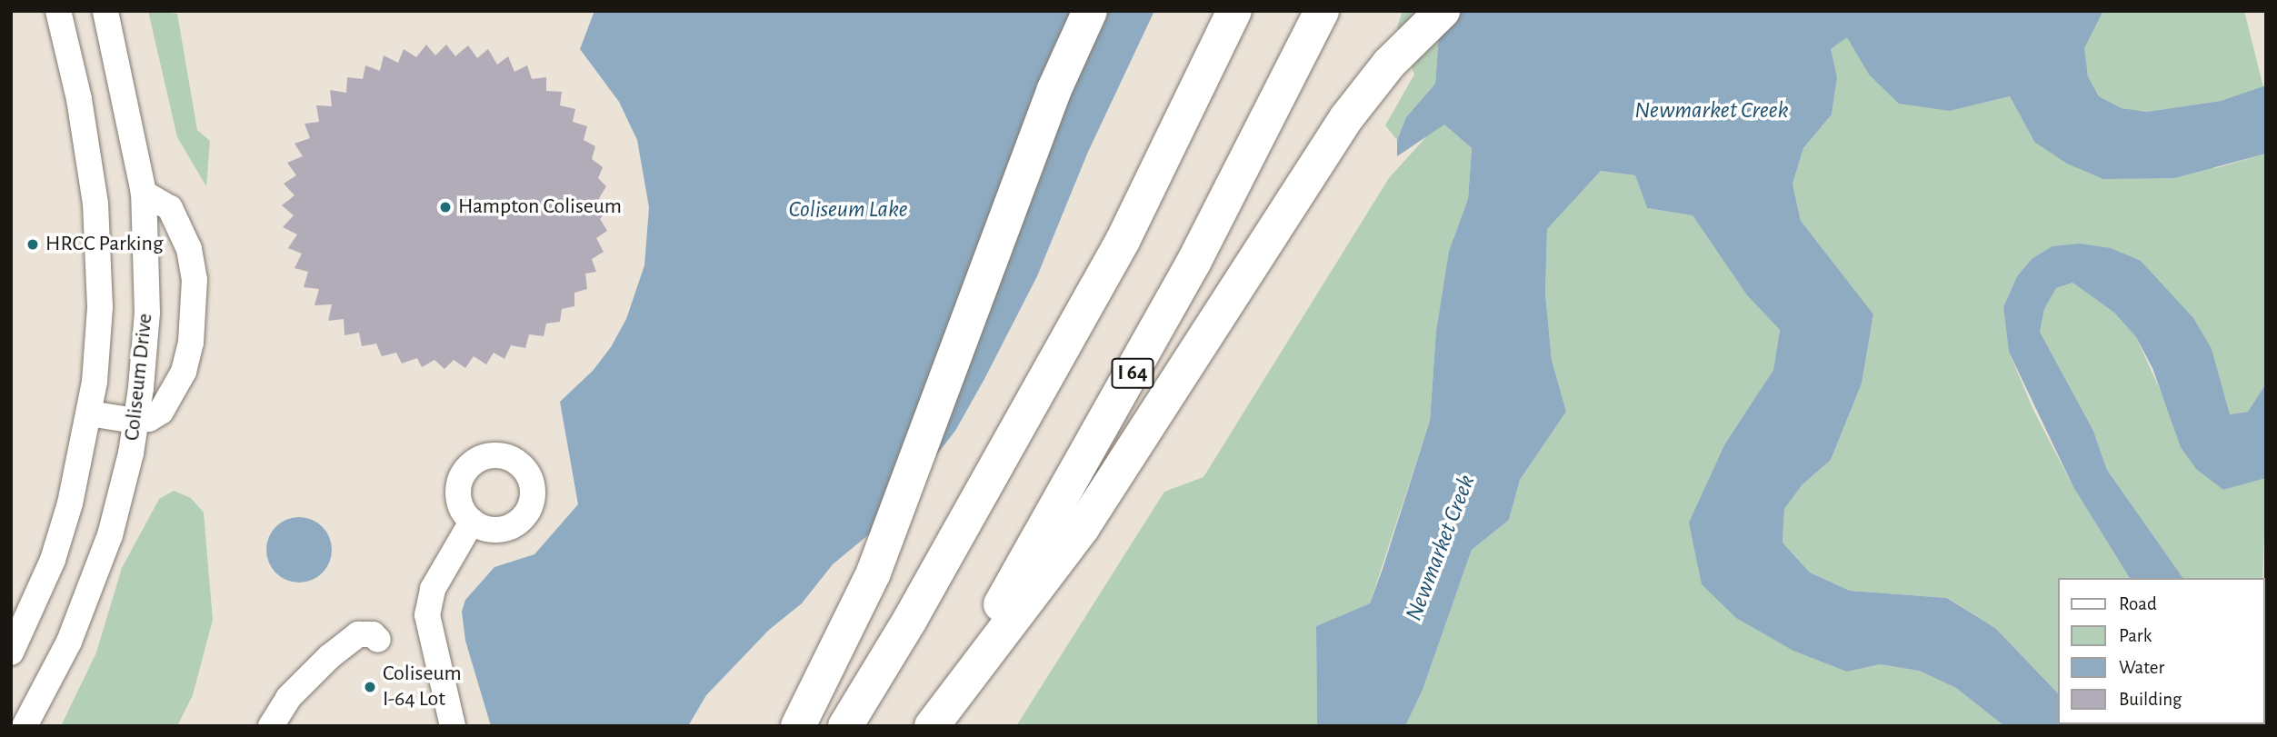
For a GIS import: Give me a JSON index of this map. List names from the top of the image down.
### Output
{
  "streets": {
    "highway": ["I 64"],
    "street": ["Coliseum Drive"]
  },
  "water": ["Newmarket Creek", "Coliseum Lake"],
  "places": ["Hampton Coliseum", "HRCC Parking", "Coliseum I-64 Lot"],
  "legend": [
    "Road",
    "Park",
    "Water",
    "Building"
  ]
}
